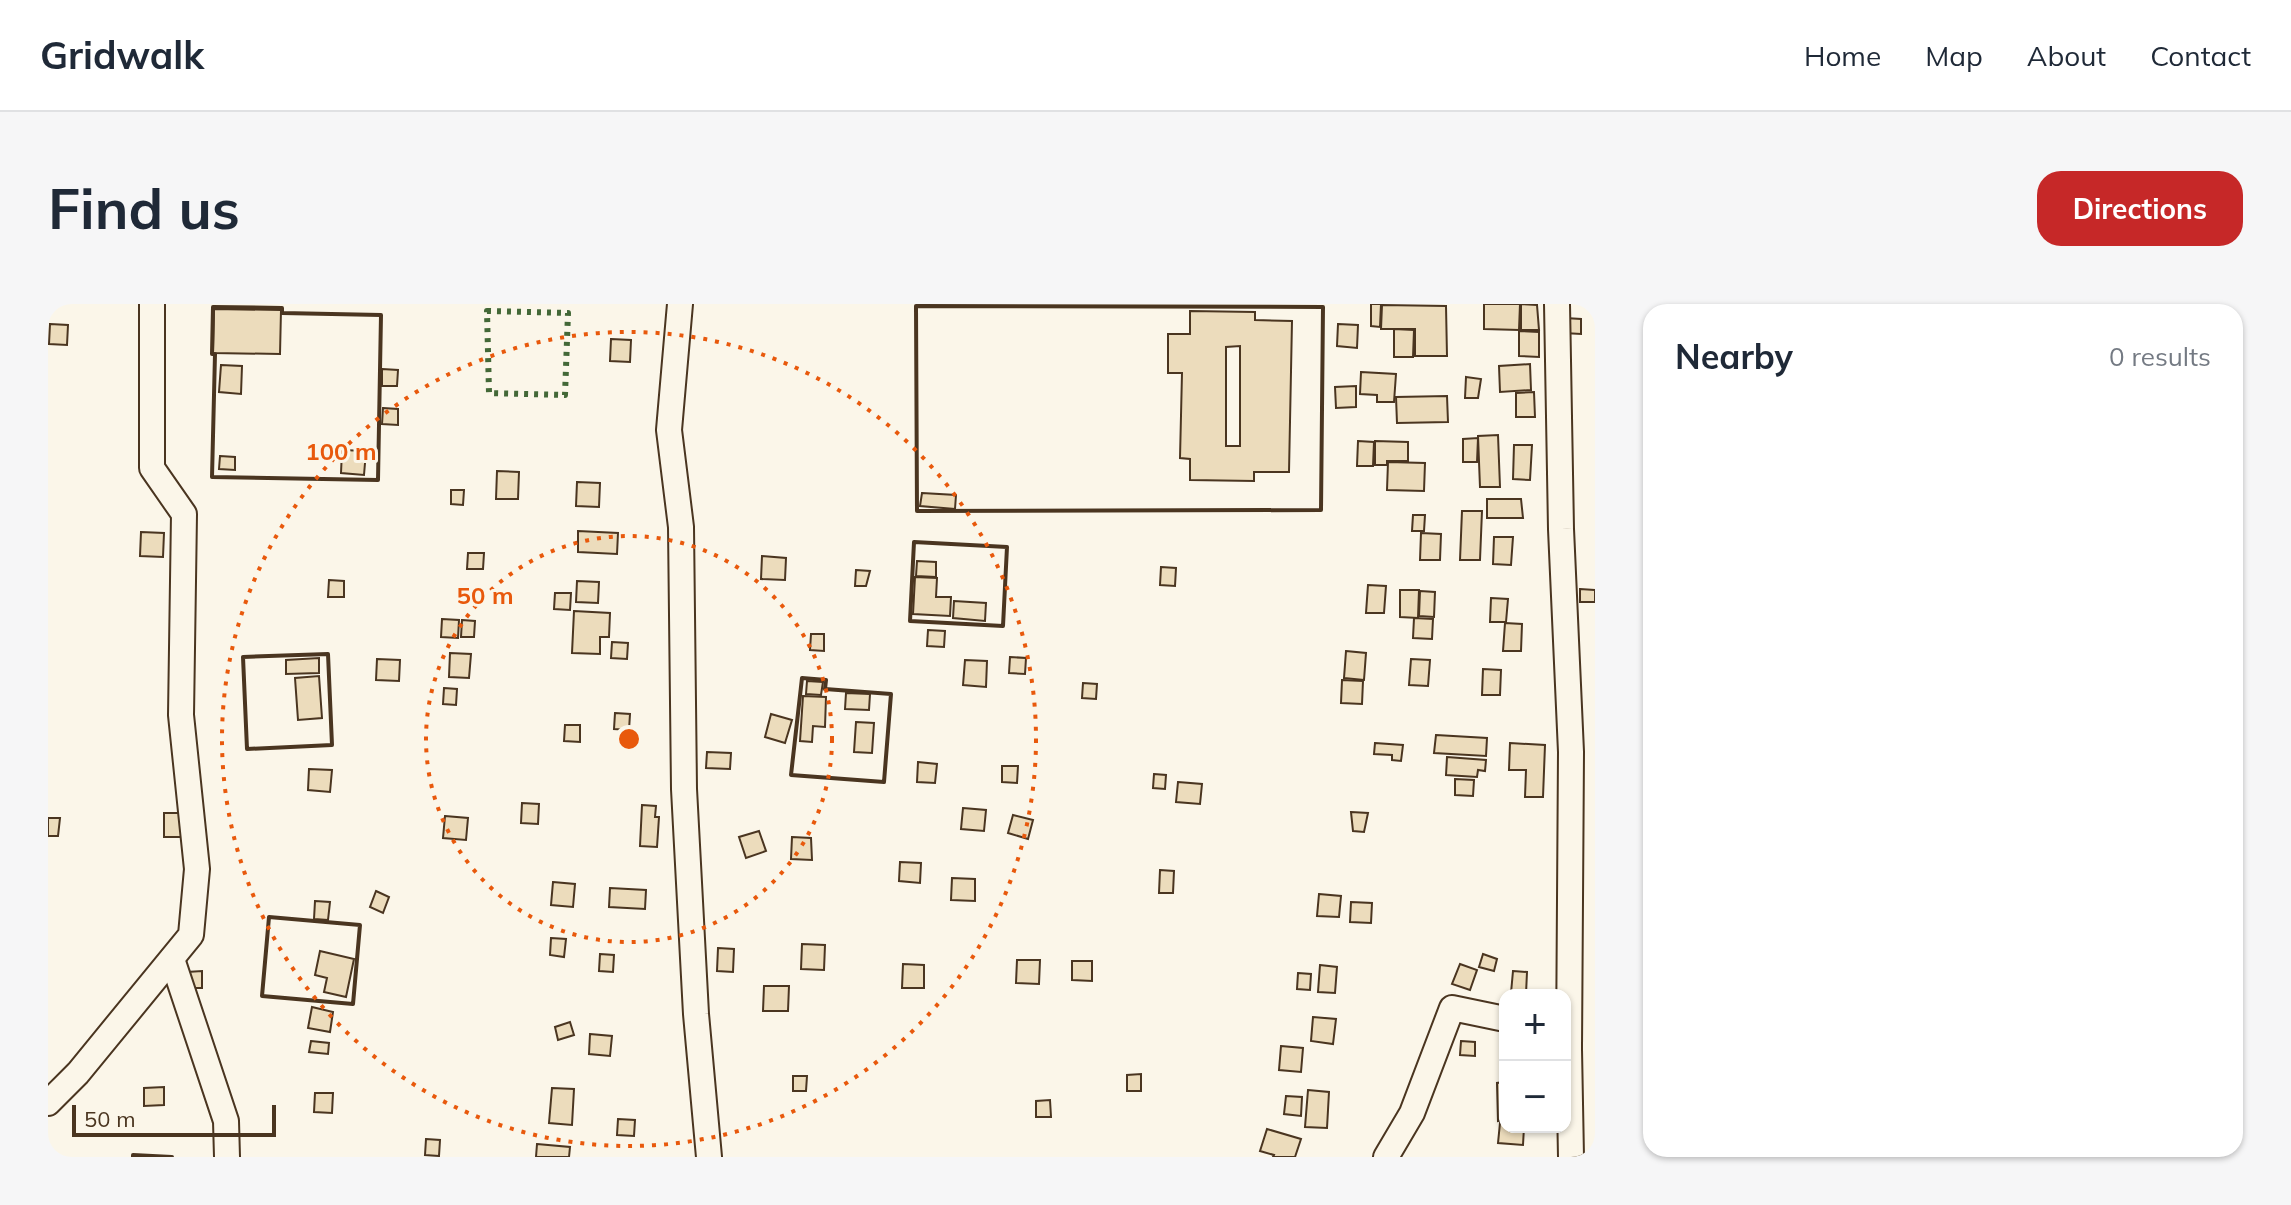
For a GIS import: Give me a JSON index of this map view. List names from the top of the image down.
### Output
{
  "scale_bar": "50 m",
  "page": {
    "header": "Gridwalk",
    "nav": [
      "Home",
      "Map",
      "About",
      "Contact"
    ],
    "buttons": "Directions",
    "title": "Find us",
    "heading": ["Nearby", "0 results"],
    "map_buttons": ["+", "−"],
    "scale": "50 m"
  },
  "rings": ["100 m", "50 m"]
}
